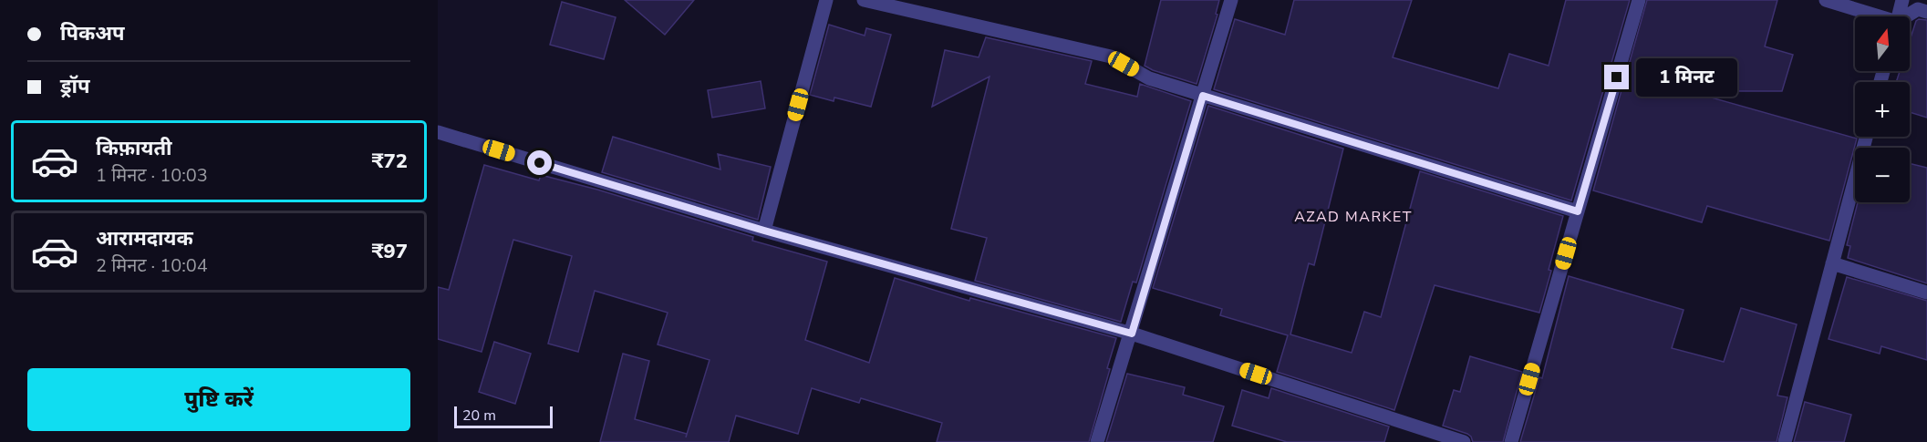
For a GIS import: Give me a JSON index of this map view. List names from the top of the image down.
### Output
{
  "districts": ["AZAD MARKET"],
  "scale_bar": "20 m",
  "north": "top",
  "page": {
    "banner": ["पिकअप", "ड्रॉप"],
    "map_buttons": ["+", "−"],
    "bubble": "1 मिनट",
    "list": [
      {
        "name": "किफ़ायती",
        "note": "1 मिनट · 10:03",
        "value": "₹72"
      },
      {
        "name": "आरामदायक",
        "note": "2 मिनट · 10:04",
        "value": "₹97"
      }
    ],
    "buttons": "पुष्टि करें",
    "scale": "20 m"
  }
}
